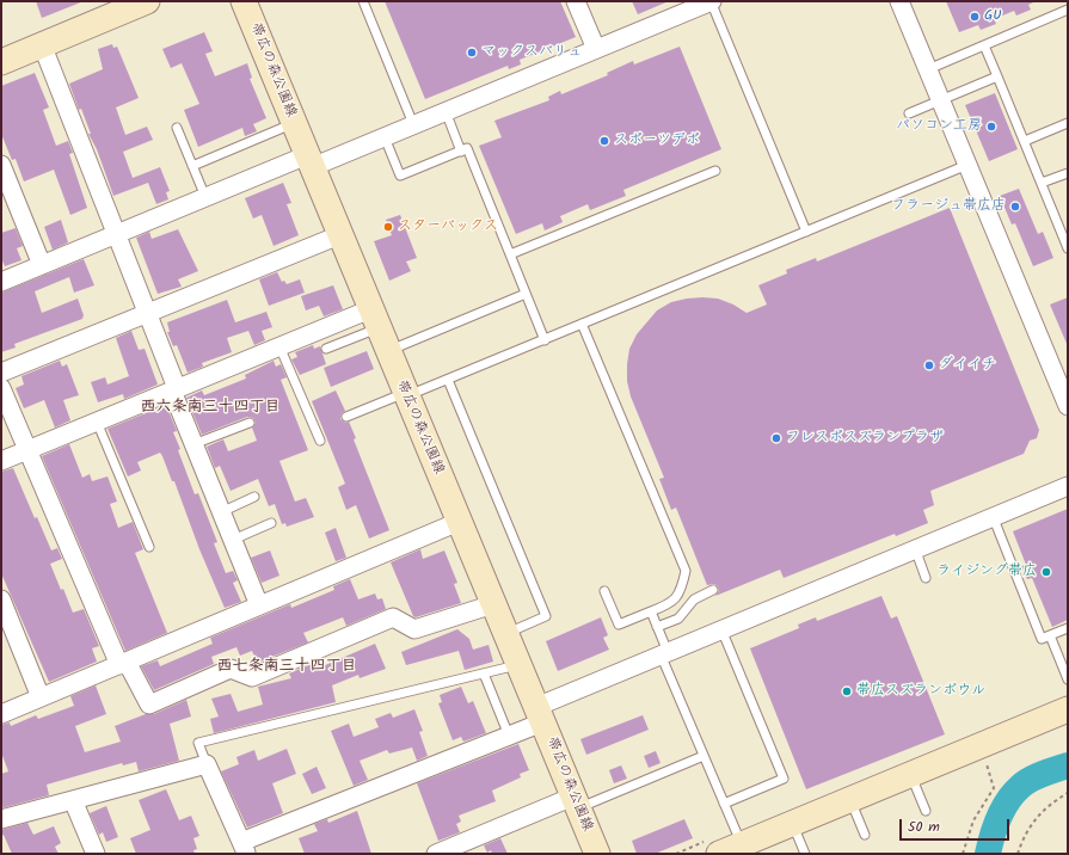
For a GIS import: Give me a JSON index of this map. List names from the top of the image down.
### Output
{
  "streets": {
    "main road": ["帯広の森公園線"]
  },
  "districts": ["西六条南三十四丁目", "西七条南三十四丁目"],
  "places": [
    "GU",
    "マックスバリュ",
    "パソコン工房",
    "スポーツデポ",
    "フラージュ帯広店",
    "スターバックス",
    "ダイイチ",
    "フレスポスズランプラザ",
    "ライジング帯広",
    "帯広スズランボウル"
  ],
  "scale_bar": "50 m"
}
